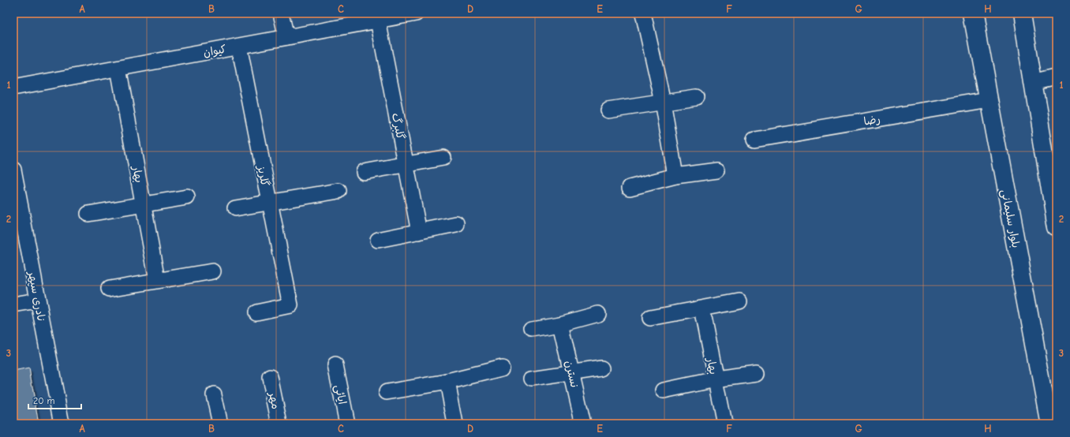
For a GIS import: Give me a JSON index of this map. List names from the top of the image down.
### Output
{
  "streets": {
    "main road": ["بلوار سلیمانی"],
    "street": [
      "کیوان",
      "رضا",
      "گلبرگ",
      "بهار",
      "گلریز",
      "نادری سپهر",
      "نسترن",
      "ایائی",
      "مهر"
    ]
  },
  "crossings": [
    ["کیوان", "گلبرگ"],
    ["کیوان", "بهار"],
    ["کیوان", "گلریز"],
    ["رضا", "بلوار سلیمانی"]
  ],
  "scale_bar": "20 m",
  "grid": {
    "columns": [
      "A",
      "B",
      "C",
      "D",
      "E",
      "F",
      "G",
      "H"
    ],
    "rows": ["1", "2", "3"]
  }
}
